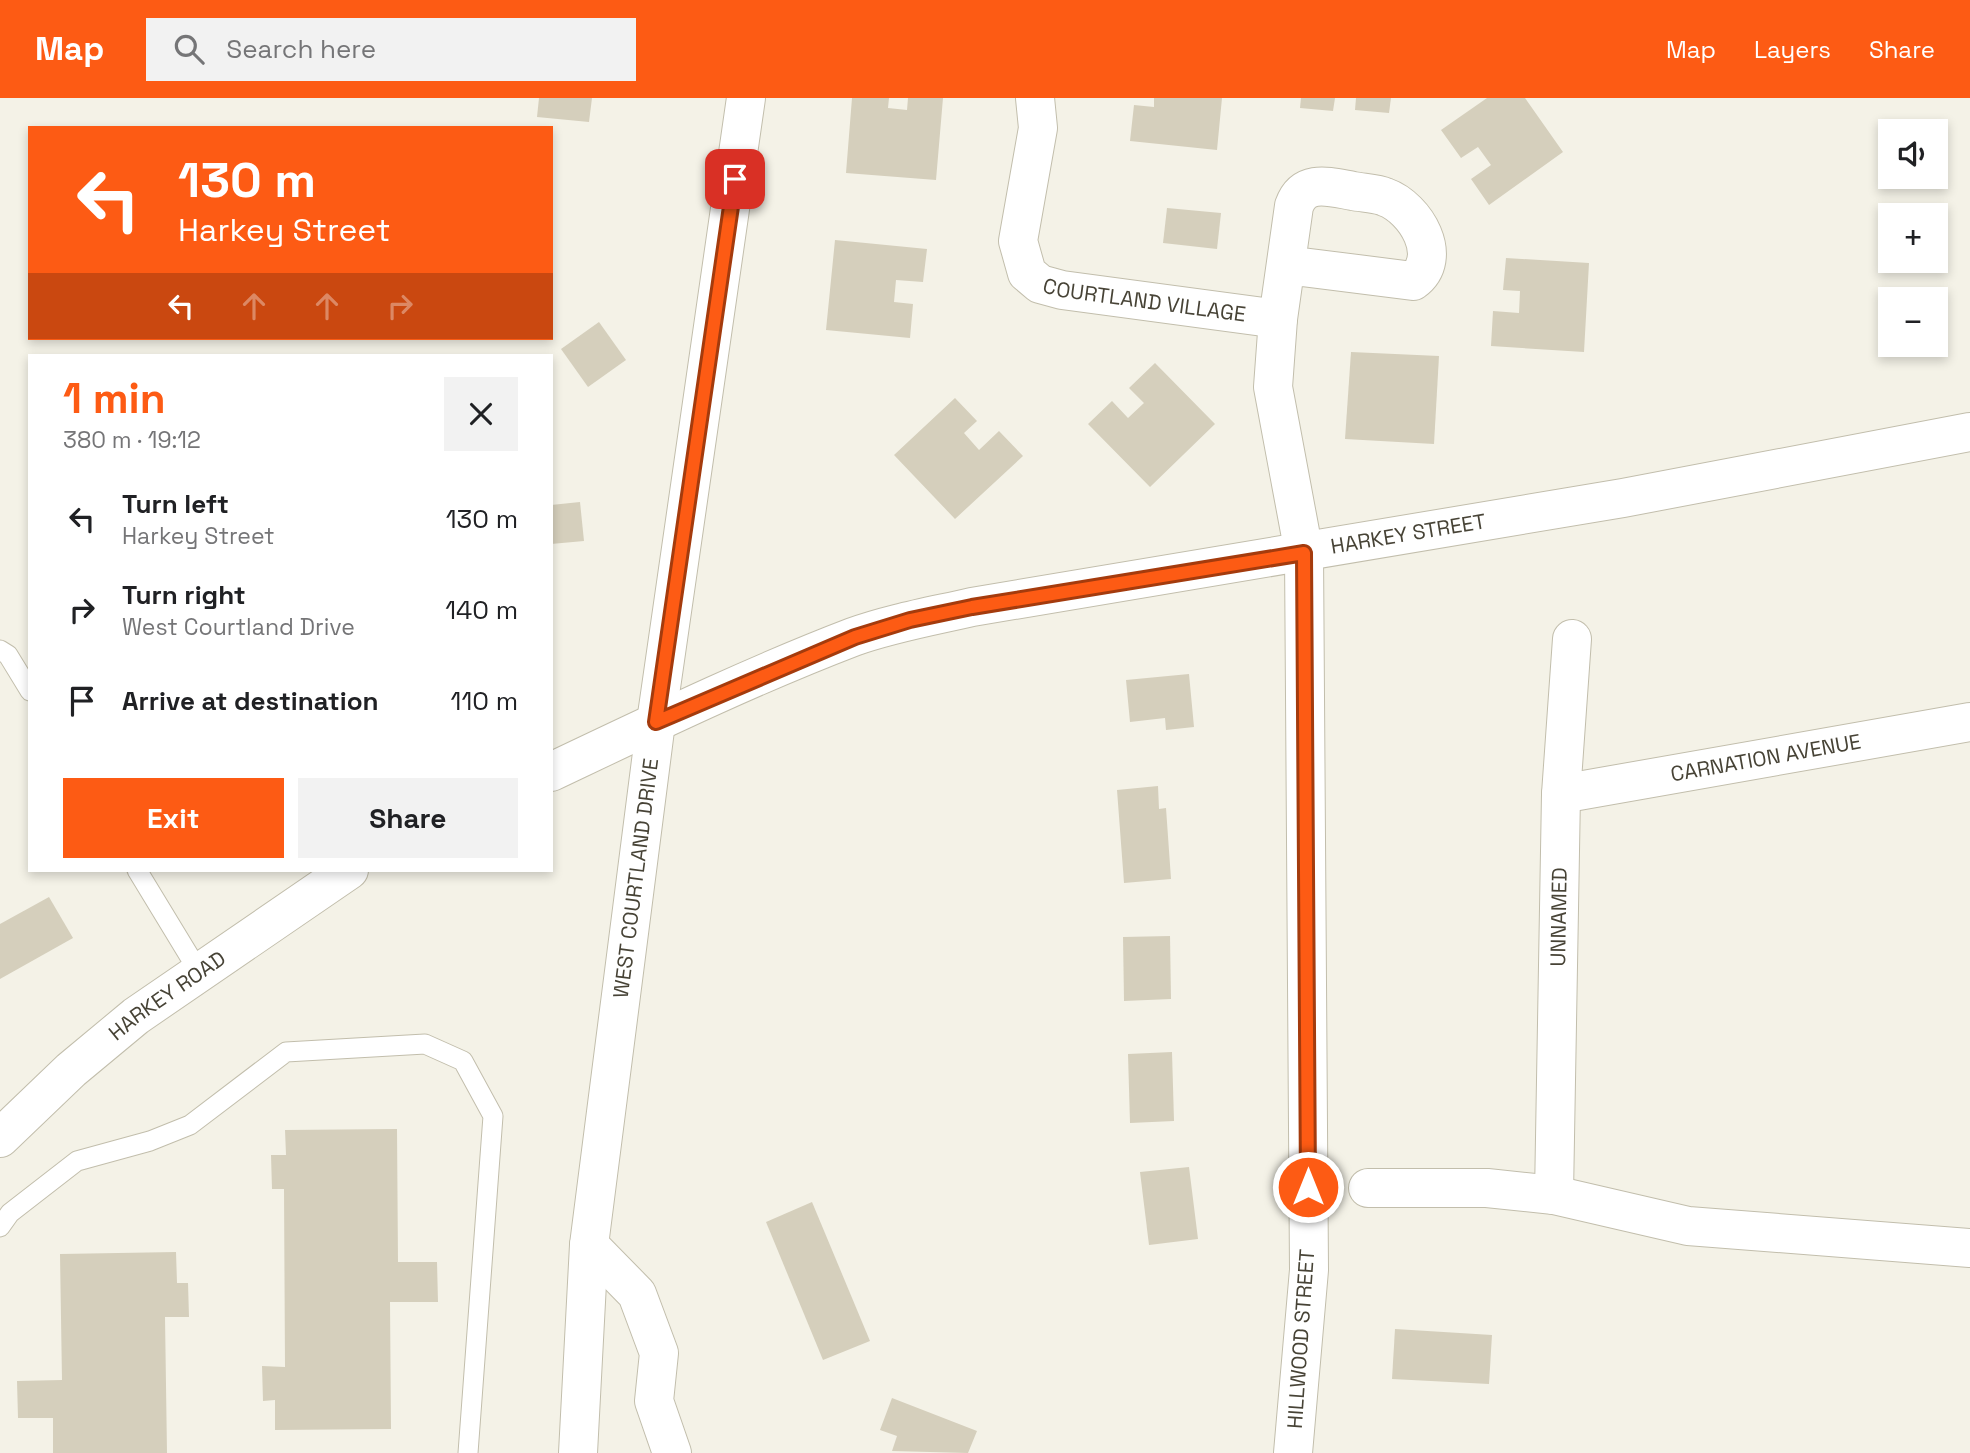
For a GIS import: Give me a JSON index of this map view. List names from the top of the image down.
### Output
{
  "streets": {
    "street": [
      "COURTLAND VILLAGE",
      "HARKEY STREET",
      "CARNATION AVENUE",
      "WEST COURTLAND DRIVE",
      "UNNAMED",
      "HARKEY ROAD",
      "HILLWOOD STREET"
    ]
  },
  "crossings": [
    ["COURTLAND VILLAGE", "HARKEY STREET"],
    ["COURTLAND VILLAGE", "HILLWOOD STREET"],
    ["HARKEY STREET", "WEST COURTLAND DRIVE"],
    ["HARKEY STREET", "HILLWOOD STREET"],
    ["CARNATION AVENUE", "UNNAMED"]
  ],
  "page": {
    "header": "Map",
    "search": "Search here",
    "nav": ["Map", "Layers", "Share"],
    "map_buttons": ["+", "−"],
    "turn": ["130 m", "Harkey Street"],
    "heading": ["1 min", "380 m · 19:12"],
    "list": [
      {
        "name": "Turn left",
        "note": "Harkey Street",
        "value": "130 m"
      },
      {
        "name": "Turn right",
        "note": "West Courtland Drive",
        "value": "140 m"
      },
      {
        "name": "Arrive at destination",
        "value": "110 m"
      }
    ],
    "buttons": ["Exit", "Share"]
  }
}
